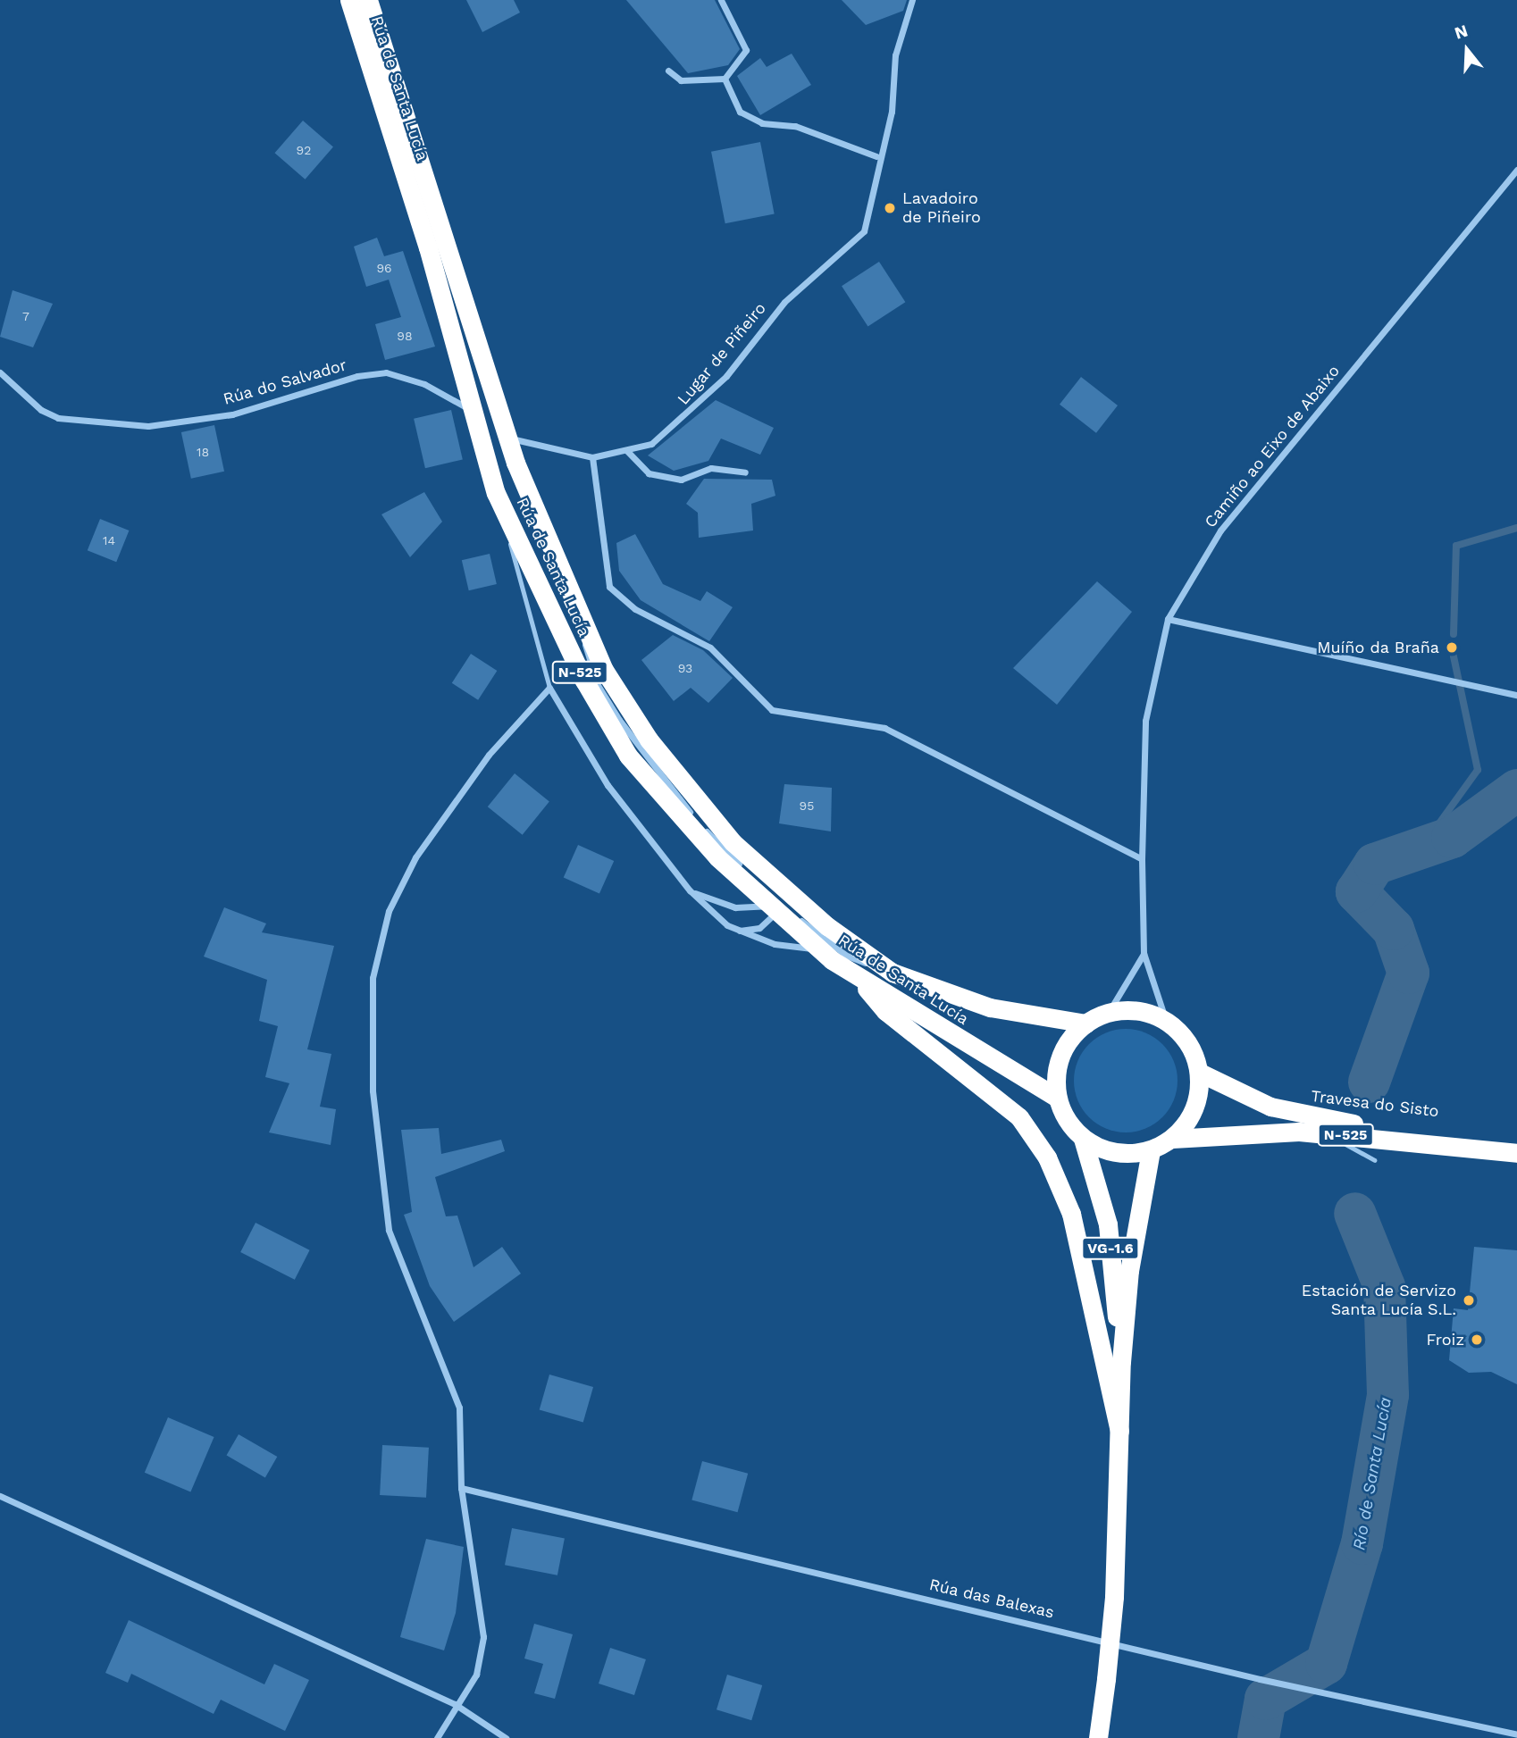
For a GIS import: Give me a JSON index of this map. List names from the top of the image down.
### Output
{
  "streets": {
    "highway": [
      "Rúa de Santa Lucía",
      "N-525",
      "Travesa do Sisto",
      "VG-1.6"
    ],
    "street": [
      "Lugar de Piñeiro",
      "Rúa do Salvador",
      "Camiño ao Eixo de Abaixo",
      "Rúa das Balexas"
    ]
  },
  "crossings": [
    ["Rúa de Santa Lucía", "Lugar de Piñeiro"],
    ["Rúa de Santa Lucía", "Rúa do Salvador"],
    ["Rúa de Santa Lucía", "N-525"],
    ["Rúa de Santa Lucía", "Travesa do Sisto"],
    ["Rúa de Santa Lucía", "VG-1.6"],
    ["N-525", "Travesa do Sisto"],
    ["N-525", "VG-1.6"],
    ["Travesa do Sisto", "VG-1.6"]
  ],
  "water": ["Río de Santa Lucía"],
  "places": [
    "Lavadoiro de Piñeiro",
    "Muíño da Braña",
    "Estación de Servizo Santa Lucía S.L.",
    "Froiz"
  ],
  "house_numbers": [
    "92",
    "96",
    "7",
    "98",
    "18",
    "14",
    "93",
    "95"
  ],
  "north": "top"
}
